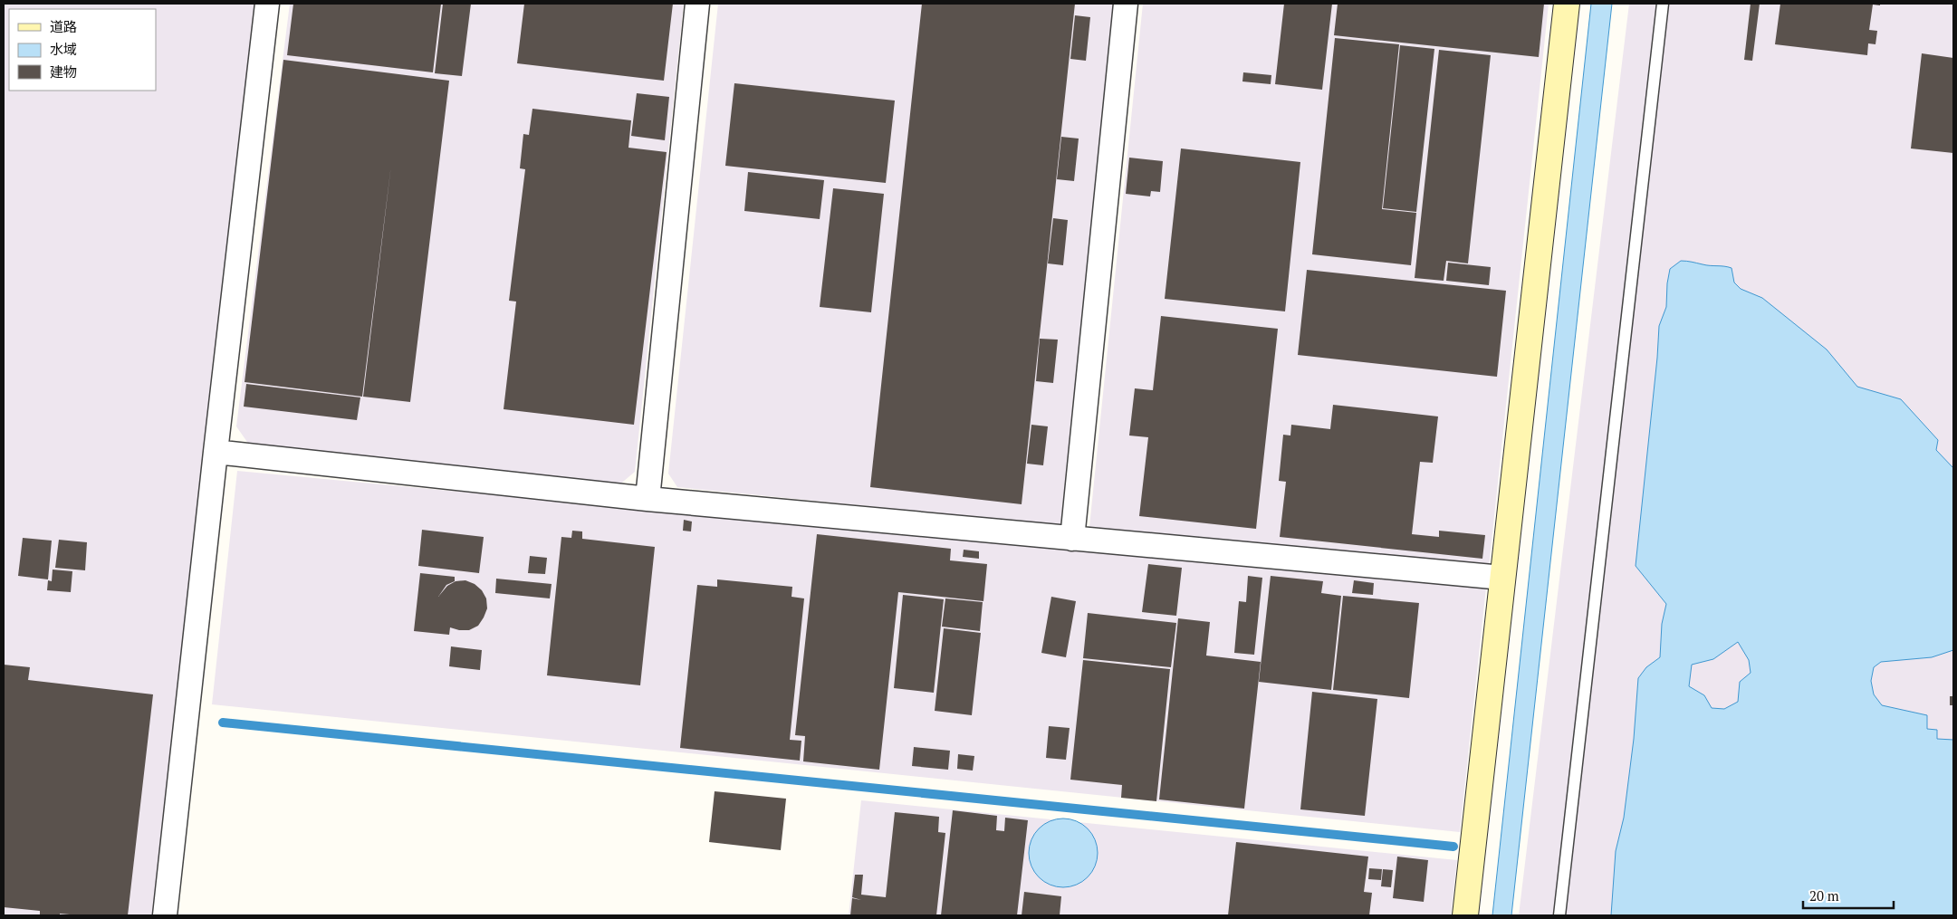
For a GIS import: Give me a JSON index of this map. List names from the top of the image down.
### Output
{
  "legend": ["道路", "水域", "建物"],
  "scale_bar": "20 m"
}
